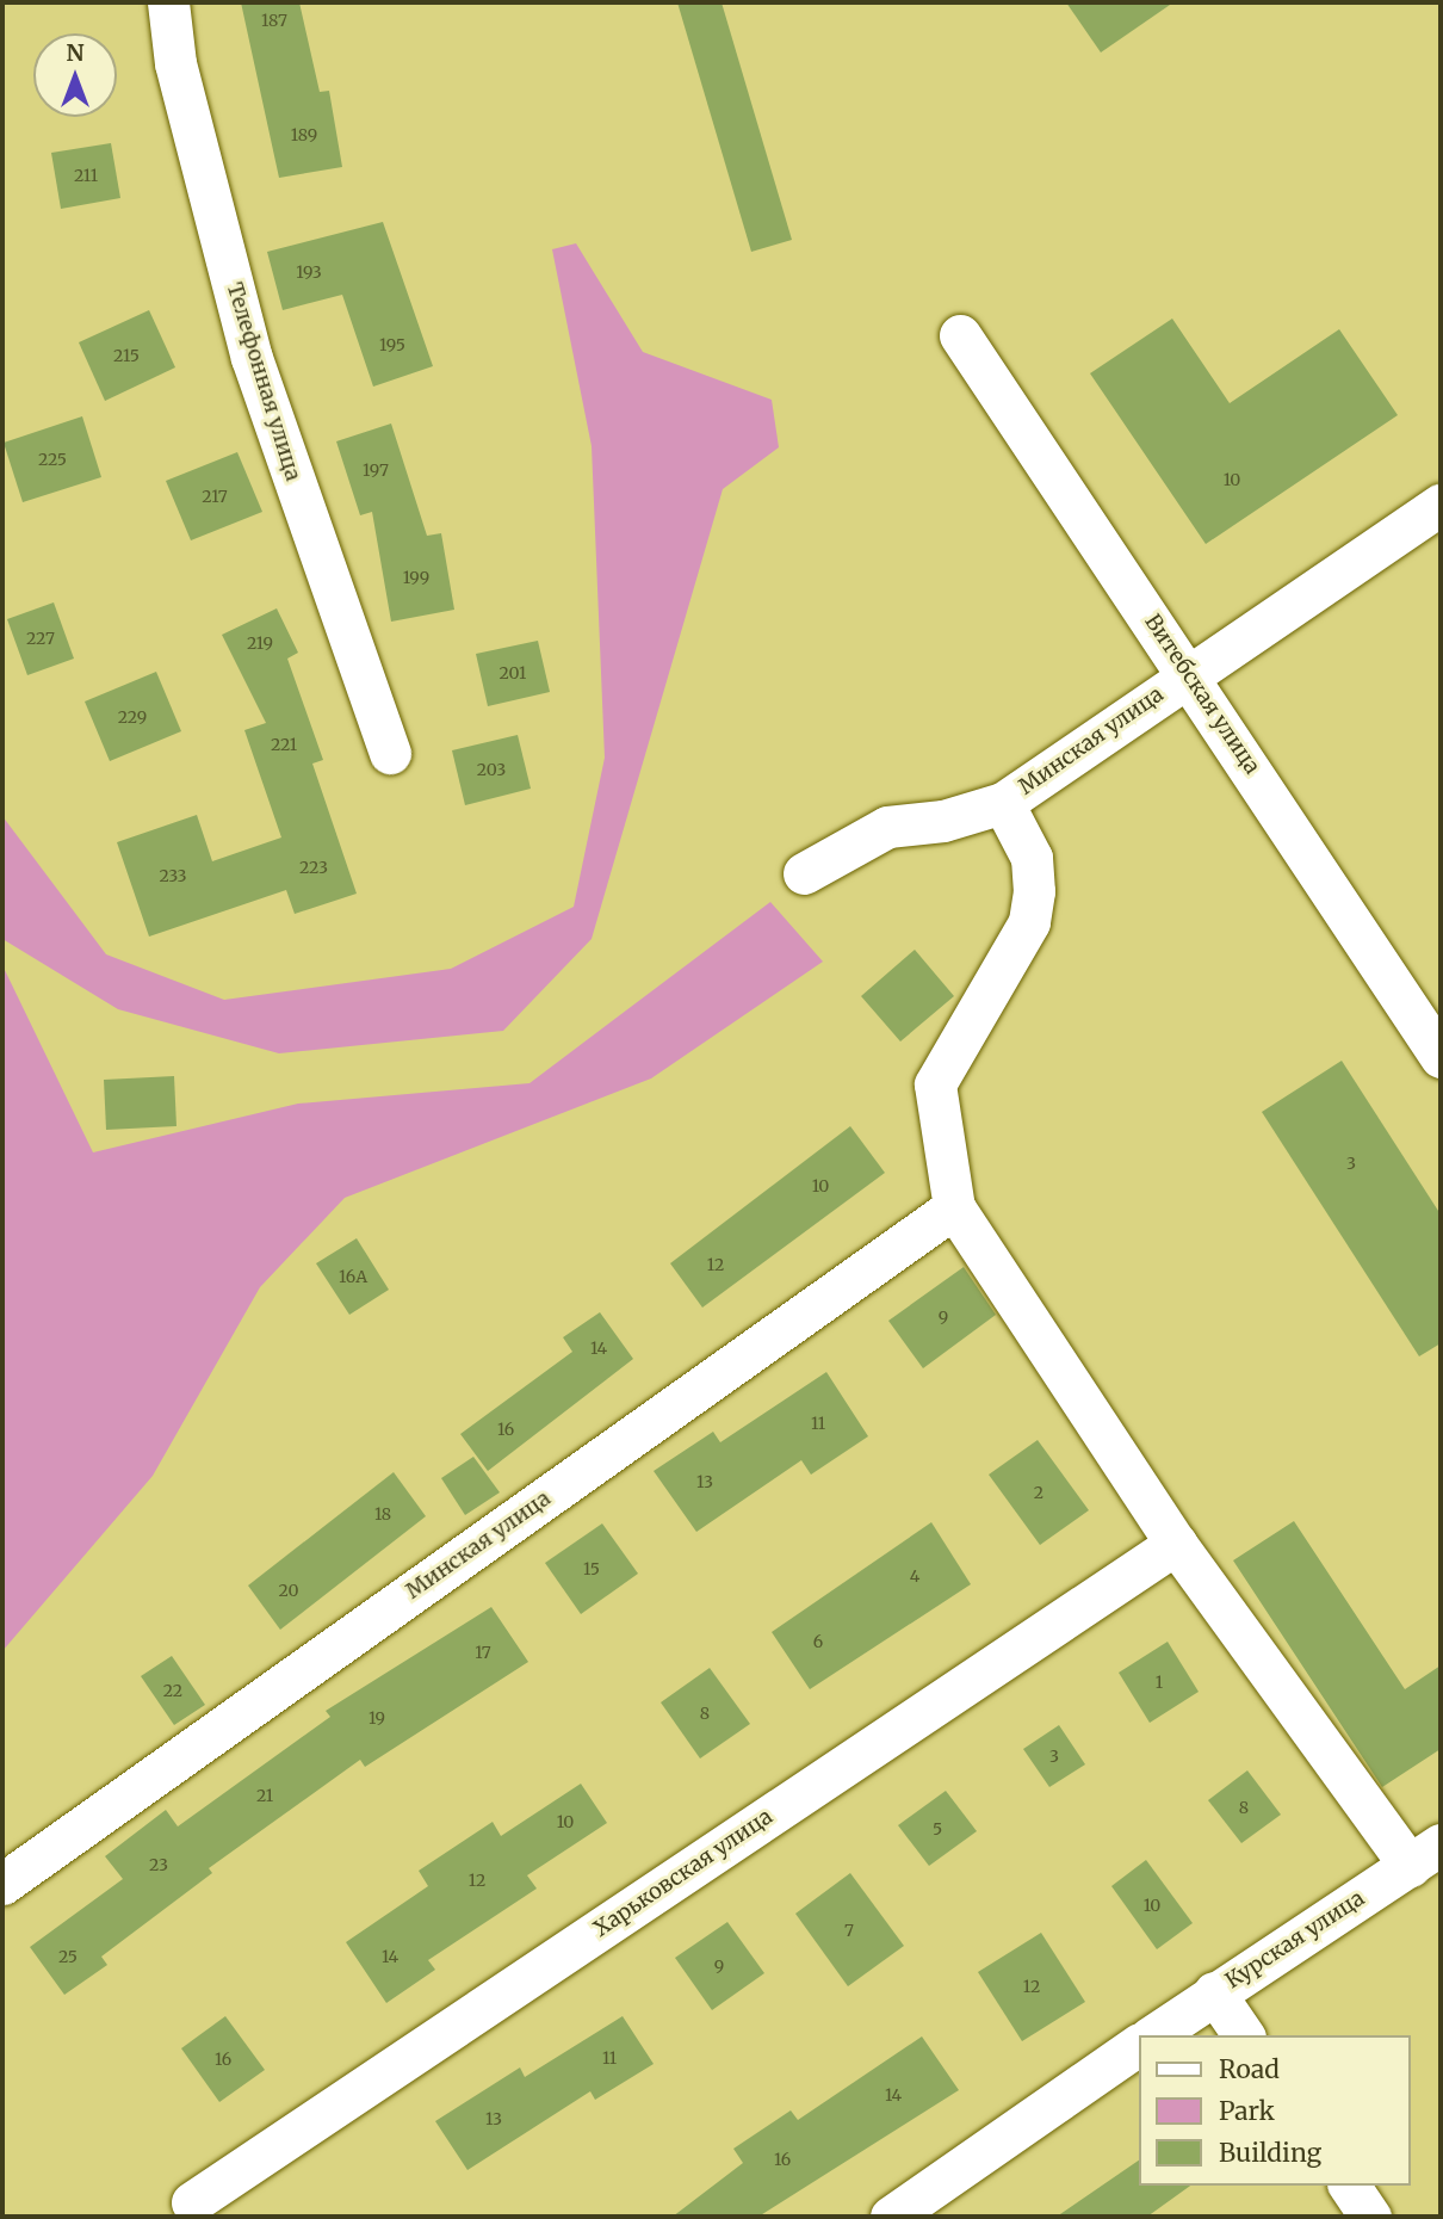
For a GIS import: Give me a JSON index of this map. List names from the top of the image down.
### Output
{
  "streets": {
    "street": [
      "Телефонная улица",
      "Витебская улица",
      "Минская улица",
      "Харьковская улица",
      "Курская улица"
    ]
  },
  "crossings": [
    ["Витебская улица", "Минская улица"]
  ],
  "house_numbers": [
    "187",
    "189",
    "211",
    "193",
    "195",
    "215",
    "225",
    "197",
    "10",
    "217",
    "199",
    "227",
    "219",
    "201",
    "229",
    "221",
    "203",
    "223",
    "233",
    "3",
    "10",
    "12",
    "16А",
    "9",
    "14",
    "11",
    "16",
    "13",
    "2",
    "18",
    "15",
    "4",
    "20",
    "6",
    "17",
    "1",
    "22",
    "8",
    "19",
    "3",
    "21",
    "8",
    "10",
    "5",
    "23",
    "12",
    "10",
    "7",
    "25",
    "14",
    "9",
    "12",
    "11",
    "16",
    "14",
    "13",
    "16"
  ],
  "legend": ["Road", "Park", "Building"],
  "north": "top"
}
